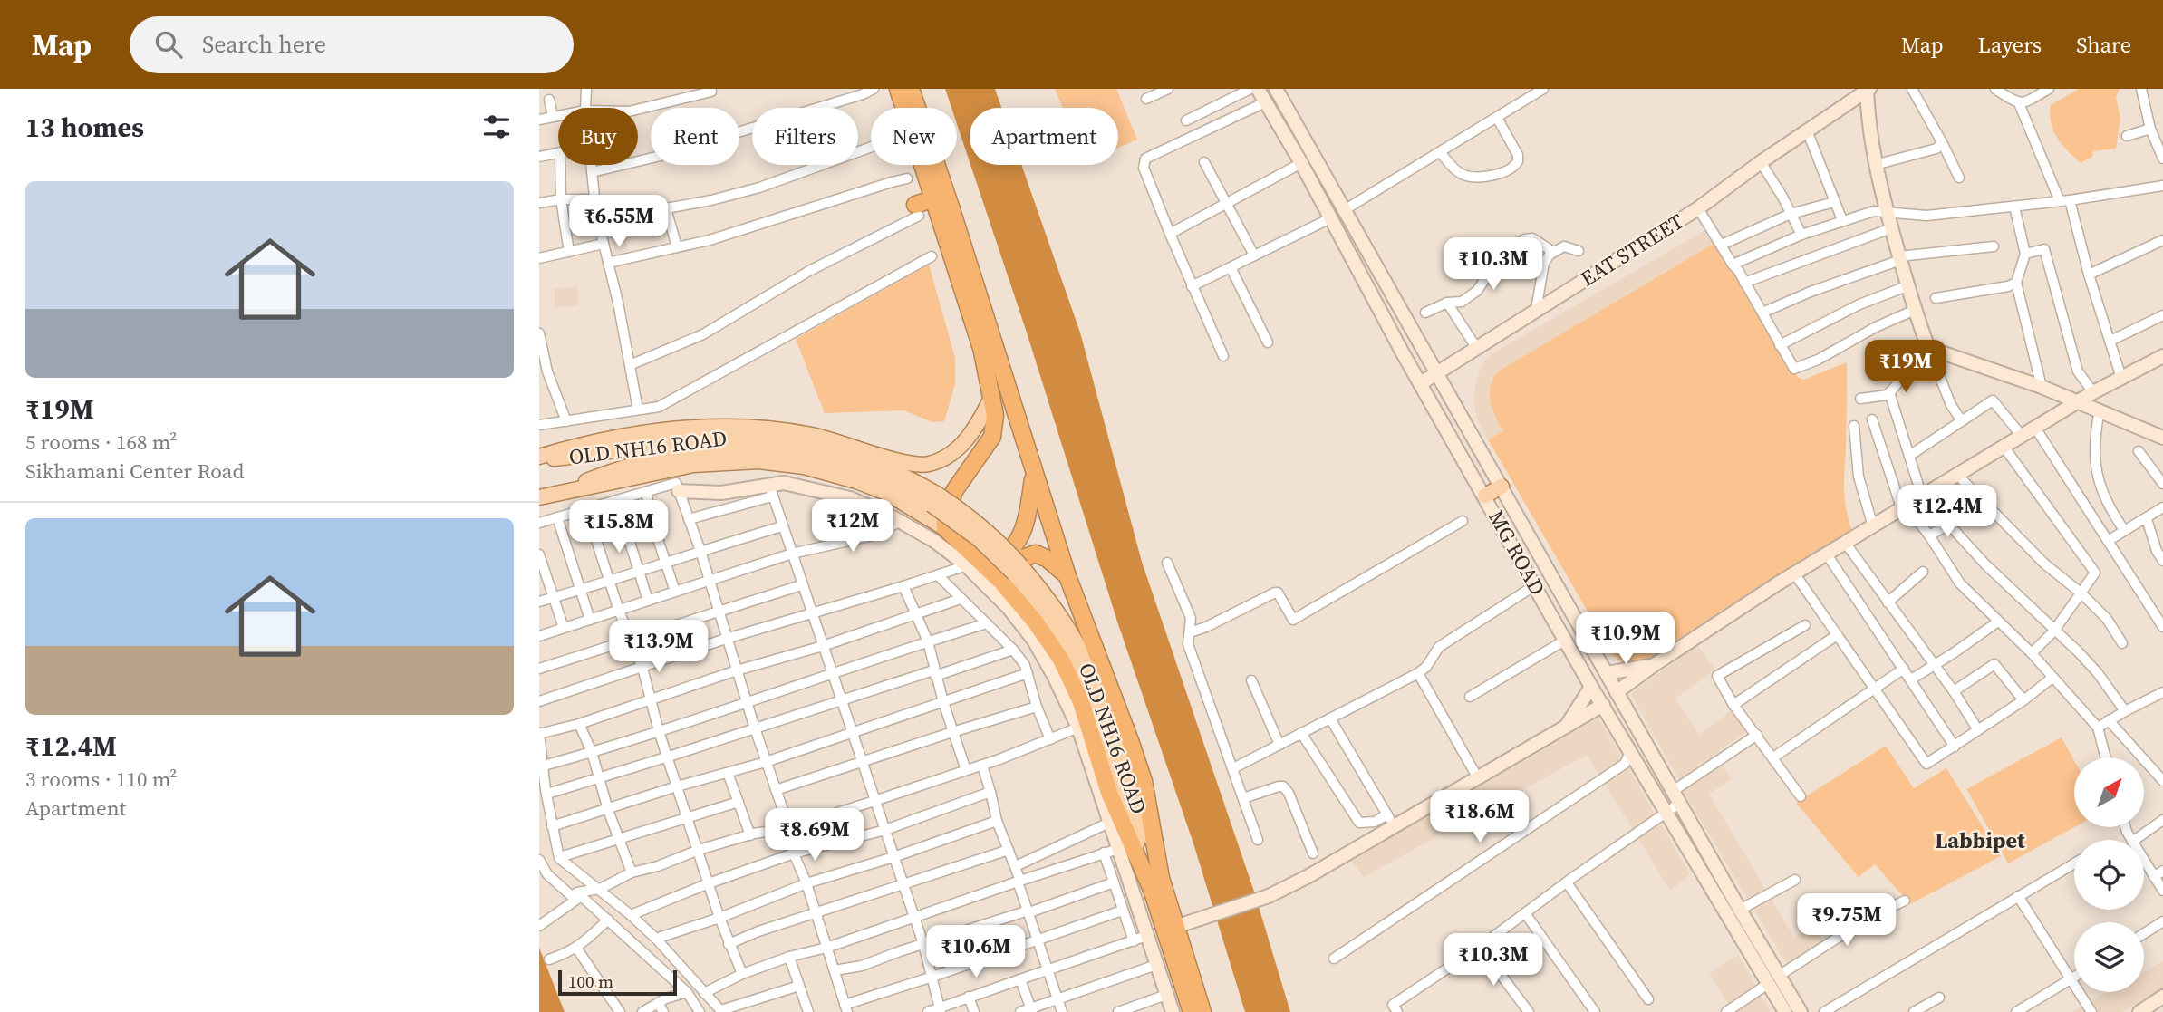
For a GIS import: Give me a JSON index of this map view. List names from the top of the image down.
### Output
{
  "streets": {
    "main road": ["OLD NH16 ROAD"],
    "street": ["EAT STREET", "MG ROAD"]
  },
  "crossings": [
    ["EAT STREET", "MG ROAD"]
  ],
  "districts": ["Labbipet"],
  "scale_bar": "100 m",
  "north": "top right",
  "page": {
    "header": "Map",
    "search": "Search here",
    "nav": ["Map", "Layers", "Share"],
    "heading": "13 homes",
    "chip": [
      "Buy",
      "Rent",
      "Filters",
      "New",
      "Apartment"
    ],
    "list": [
      {
        "name": "₹19M",
        "note": "5 rooms · 168 m² · Sikhamani Center Road"
      },
      {
        "name": "₹12.4M",
        "note": "3 rooms · 110 m² · Apartment"
      }
    ],
    "price": [
      "₹6.55M",
      "₹10.3M",
      "₹19M",
      "₹12.4M",
      "₹12M",
      "₹15.8M",
      "₹10.9M",
      "₹13.9M",
      "₹18.6M",
      "₹8.69M",
      "₹9.75M",
      "₹10.6M",
      "₹10.3M"
    ],
    "scale": "100 m"
  }
}
